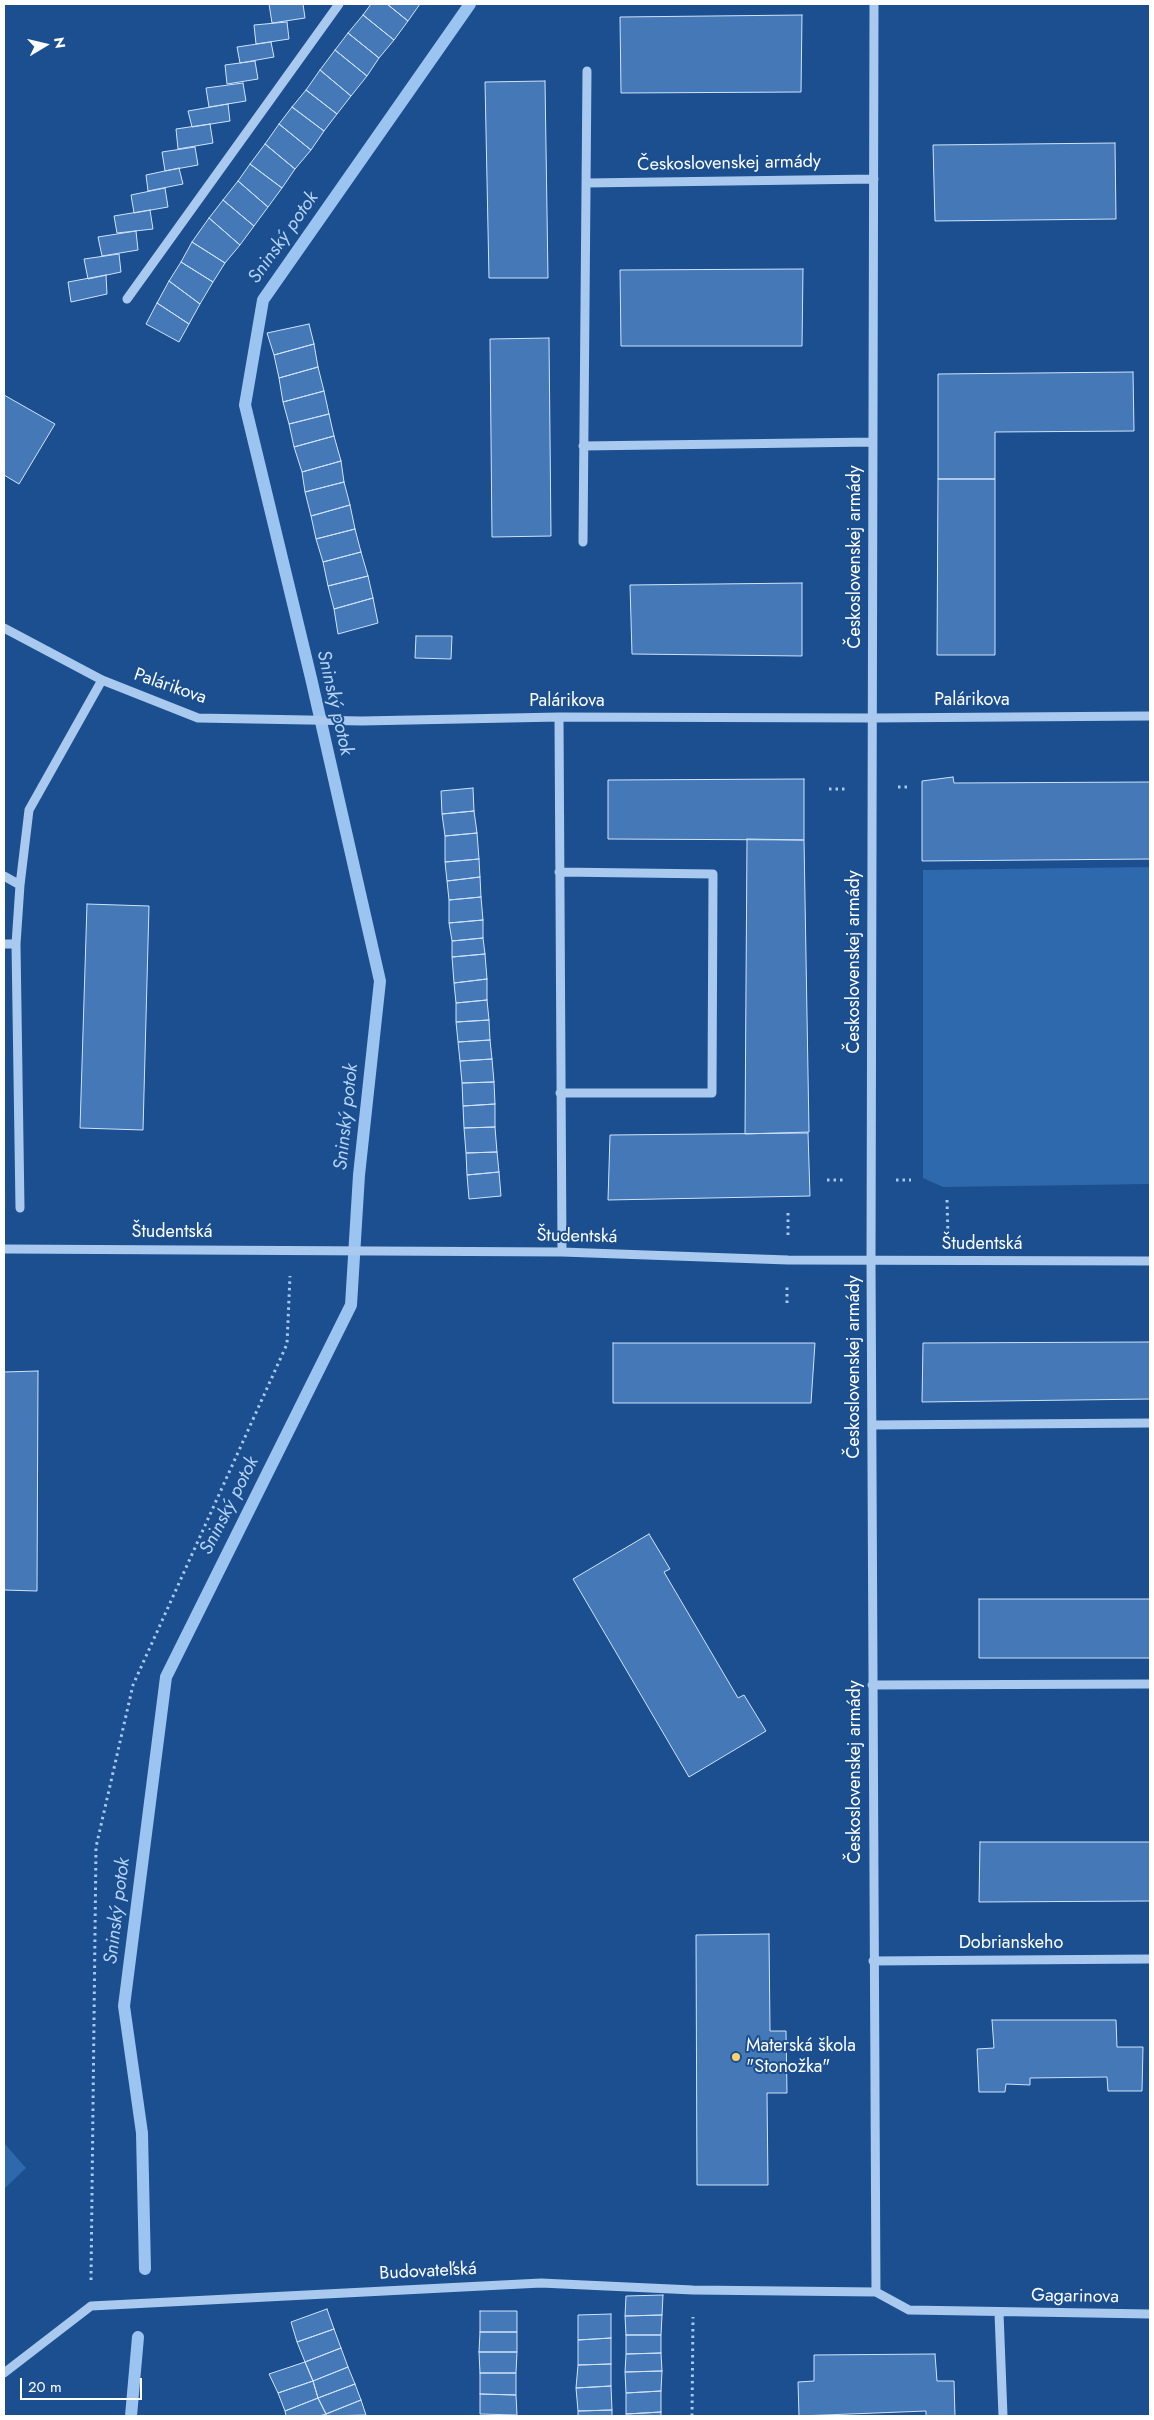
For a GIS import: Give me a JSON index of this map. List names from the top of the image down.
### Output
{
  "streets": {
    "street": [
      "Československej armády",
      "Palárikova",
      "Študentská",
      "Dobrianskeho",
      "Budovateľská",
      "Gagarinova"
    ]
  },
  "crossings": [
    ["Československej armády", "Palárikova"],
    ["Československej armády", "Študentská"],
    ["Československej armády", "Dobrianskeho"],
    ["Československej armády", "Budovateľská"],
    ["Československej armády", "Gagarinova"],
    ["Budovateľská", "Gagarinova"]
  ],
  "water": ["Sninský potok"],
  "places": ["Materská škola \"Stonožka\""],
  "scale_bar": "20 m",
  "north": "right"
}
